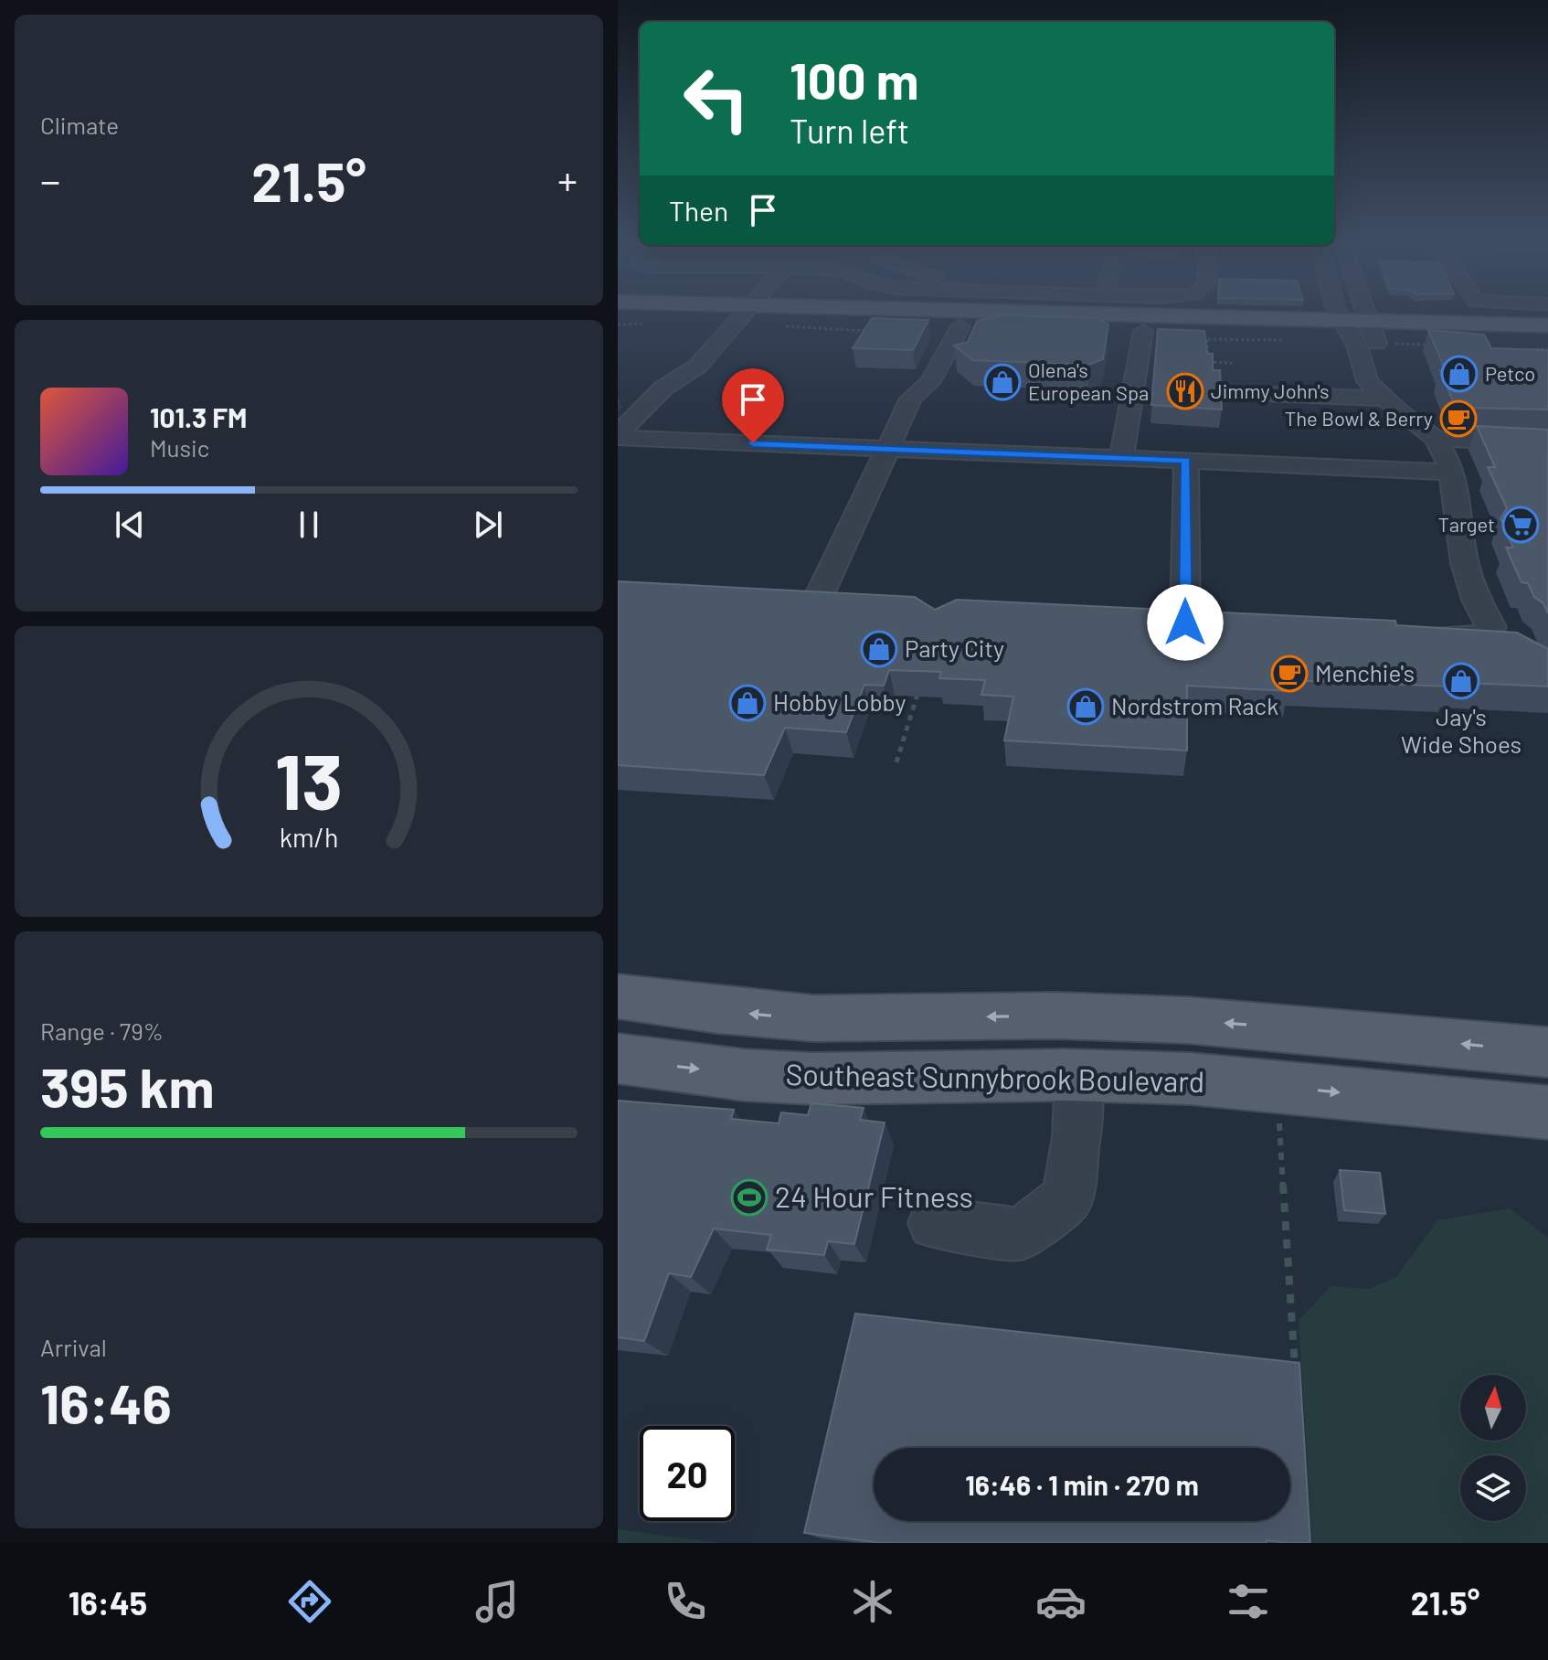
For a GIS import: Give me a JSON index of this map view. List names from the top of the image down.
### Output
{
  "streets": {
    "main road": ["Southeast Sunnybrook Boulevard"]
  },
  "places": {
    "shop": [
      "Petco",
      "Olena's European Spa",
      "Party City",
      "Jay's Wide Shoes",
      "Hobby Lobby",
      "Nordstrom Rack"
    ],
    "restaurant": ["Jimmy John's"],
    "cafe": ["The Bowl & Berry", "Menchie's"],
    "supermarket": ["Target"],
    "sports": ["24 Hour Fitness"]
  },
  "north": "top",
  "page": {
    "tile": [
      "Climate",
      ["Range · 79%", "395 km"],
      ["Arrival", "16:46"]
    ],
    "turn": ["100 m", "Turn left"],
    "heat": ["−", "21.5°", "+"],
    "then": "Then",
    "song": ["101.3 FM", "Music"],
    "limit": "20",
    "trip": "16:46 · 1 min · 270 m",
    "tabs": ["16:45", "21.5°"],
    "gauge": ["13", "km/h"]
  }
}
